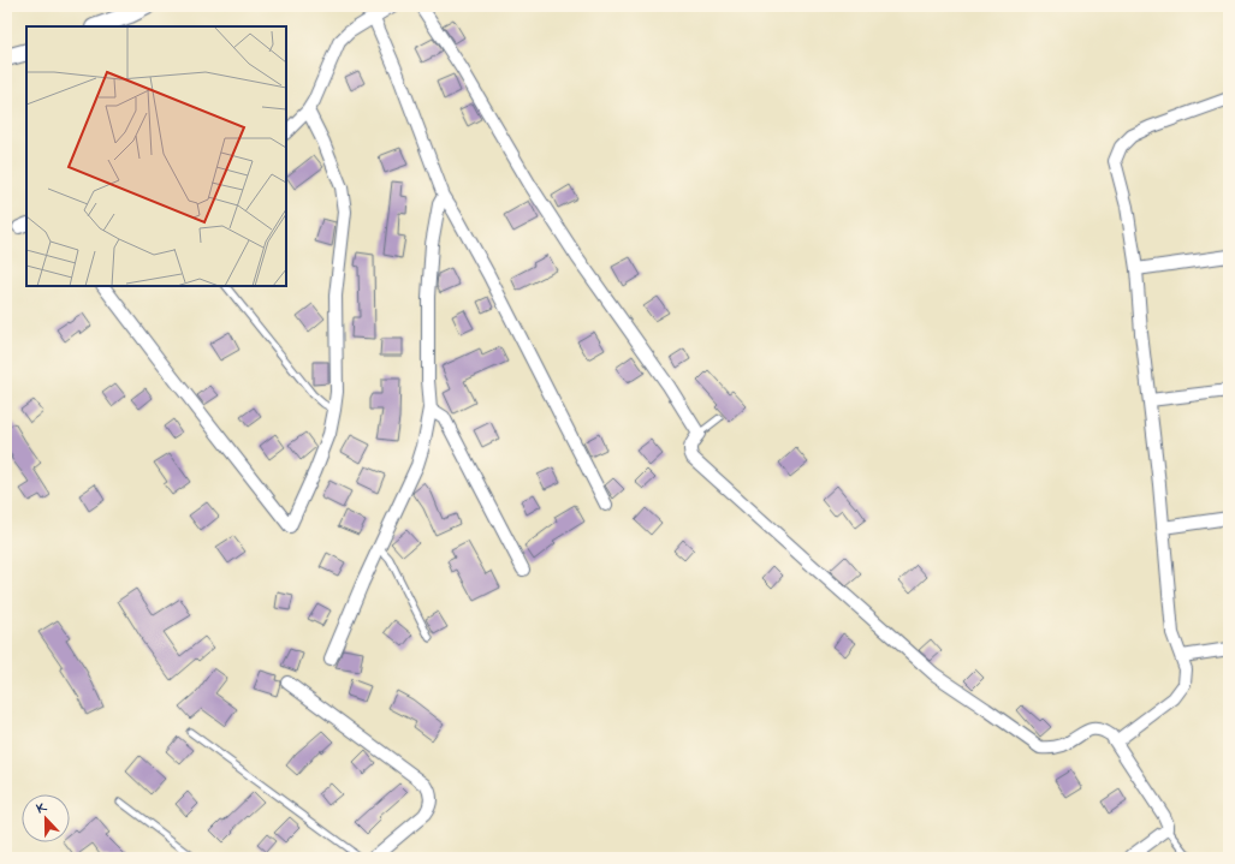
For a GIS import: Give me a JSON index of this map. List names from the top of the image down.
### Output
{
  "north": "top"
}
